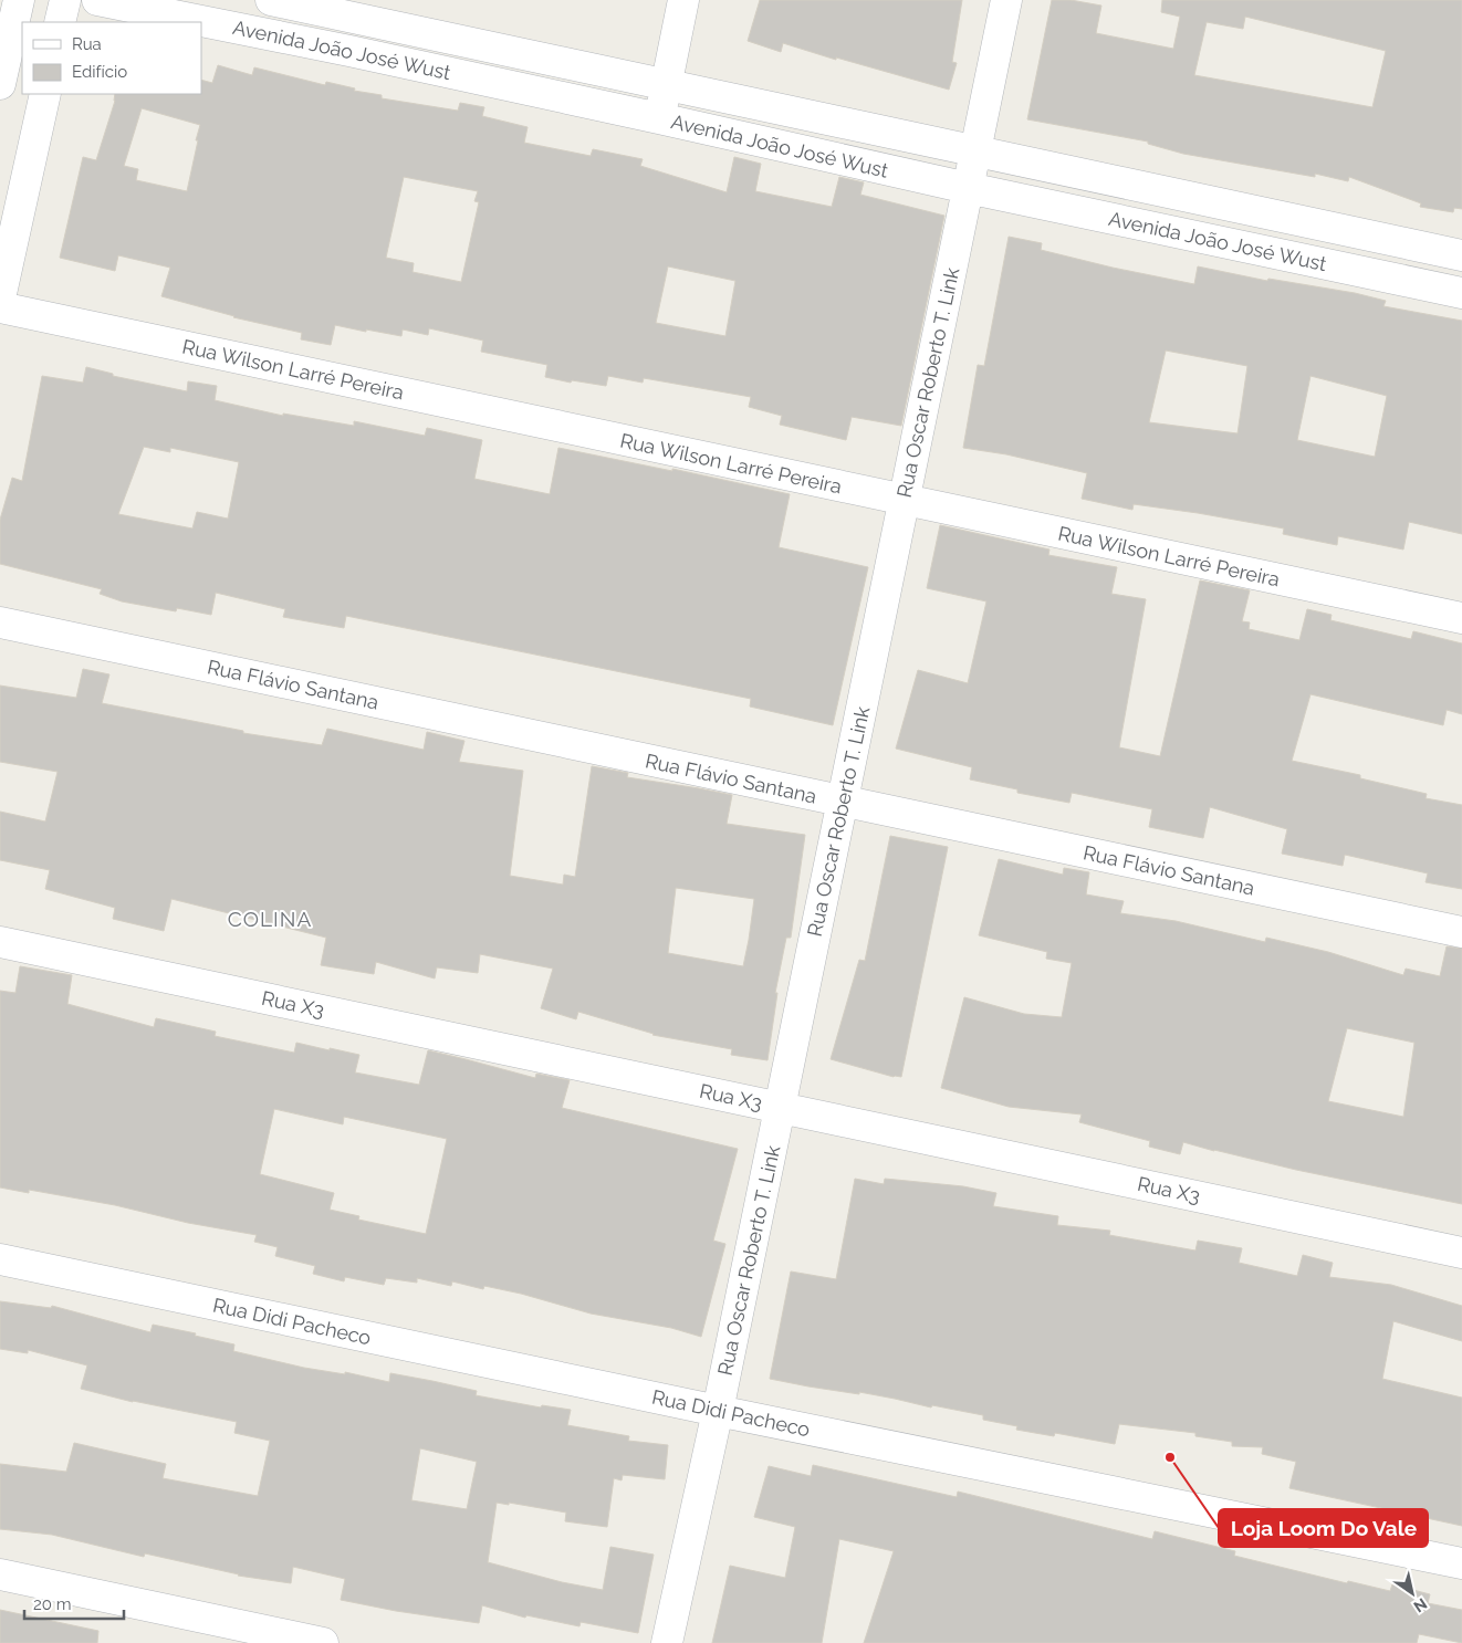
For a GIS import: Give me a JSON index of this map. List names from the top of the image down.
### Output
{
  "streets": {
    "street": [
      "Avenida João José Wust",
      "Rua Wilson Larré Pereira",
      "Rua Oscar Roberto T. Link",
      "Rua Flávio Santana",
      "Rua X3",
      "Rua Didi Pacheco"
    ]
  },
  "crossings": [
    ["Avenida João José Wust", "Rua Oscar Roberto T. Link"],
    ["Rua Wilson Larré Pereira", "Rua Oscar Roberto T. Link"],
    ["Rua Oscar Roberto T. Link", "Rua Flávio Santana"],
    ["Rua Oscar Roberto T. Link", "Rua X3"],
    ["Rua Oscar Roberto T. Link", "Rua Didi Pacheco"]
  ],
  "districts": ["COLINA"],
  "places": ["Loja Loom Do Vale"],
  "legend": ["Rua", "Edifício"],
  "scale_bar": "20 m",
  "north": "bottom right"
}
